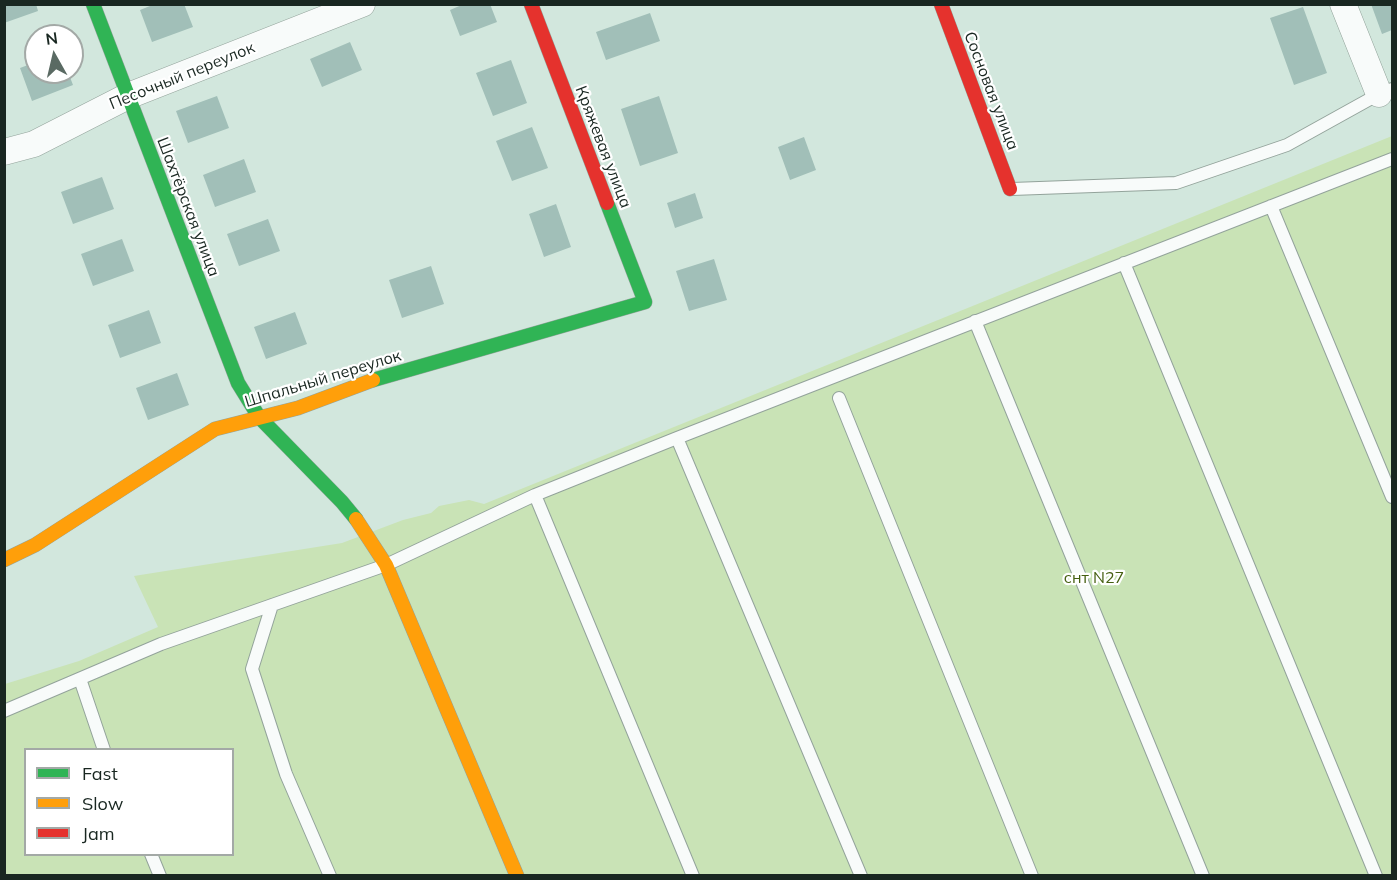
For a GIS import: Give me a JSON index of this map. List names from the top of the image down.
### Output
{
  "streets": {
    "street": [
      "Песочный переулок",
      "Сосновая улица",
      "Кряжевая улица",
      "Шахтёрская улица",
      "Шпальный переулок"
    ]
  },
  "crossings": [
    ["Песочный переулок", "Шахтёрская улица"],
    ["Кряжевая улица", "Шпальный переулок"],
    ["Шахтёрская улица", "Шпальный переулок"]
  ],
  "parks": ["снт N27"],
  "legend": ["Fast", "Slow", "Jam"],
  "north": "top"
}
